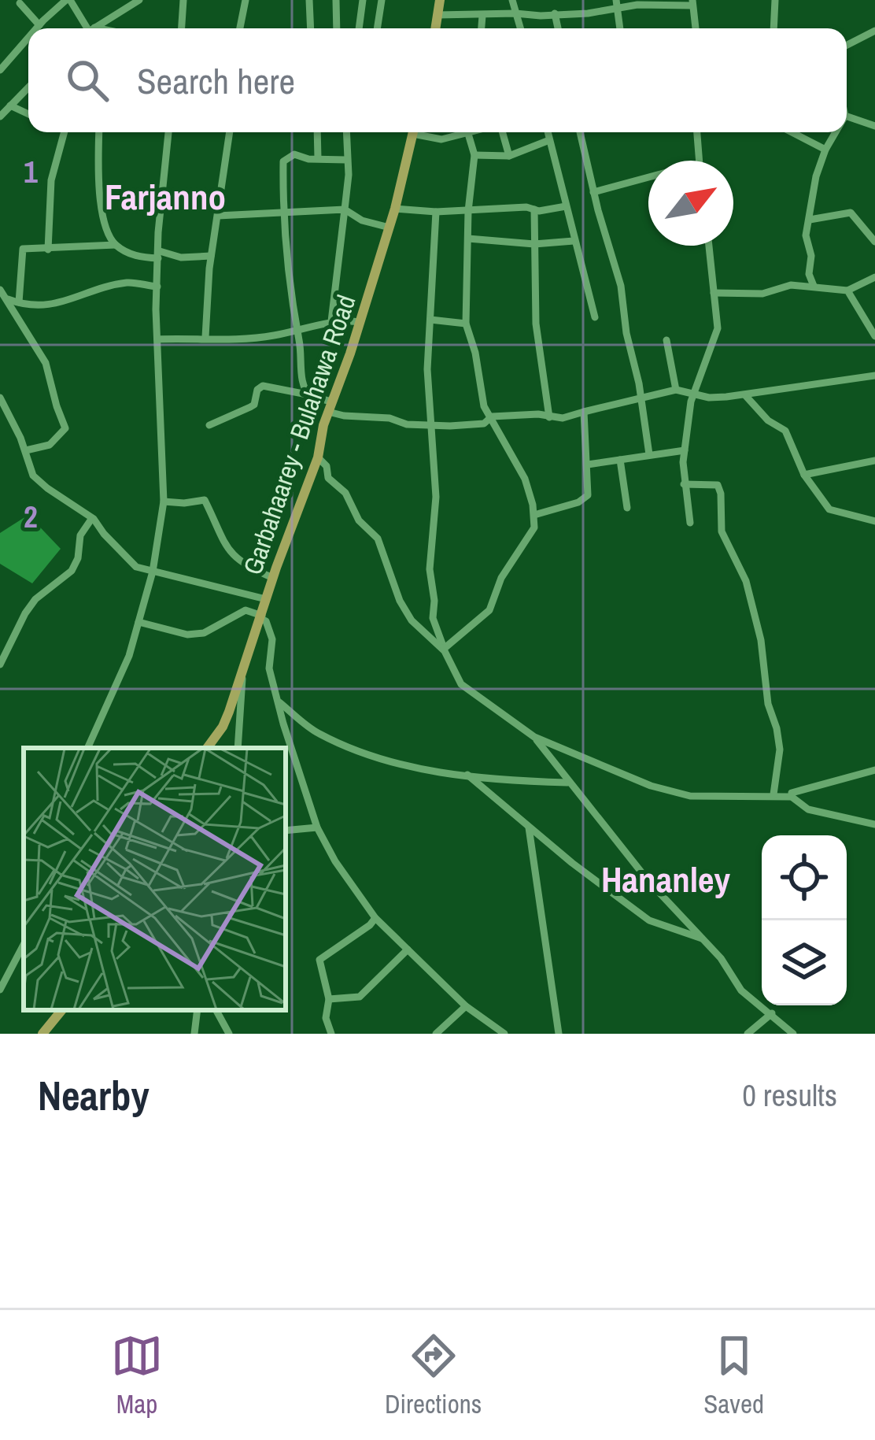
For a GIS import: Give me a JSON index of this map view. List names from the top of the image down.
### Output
{
  "streets": {
    "main road": ["Garbahaarey - Bulahawa Road"]
  },
  "districts": ["Farjanno", "Hananley"],
  "north": "top right",
  "page": {
    "search": "Search here",
    "heading": ["Nearby", "0 results"],
    "nav": ["Map", "Directions", "Saved"]
  },
  "grid": {
    "rows": ["1", "2"]
  }
}
